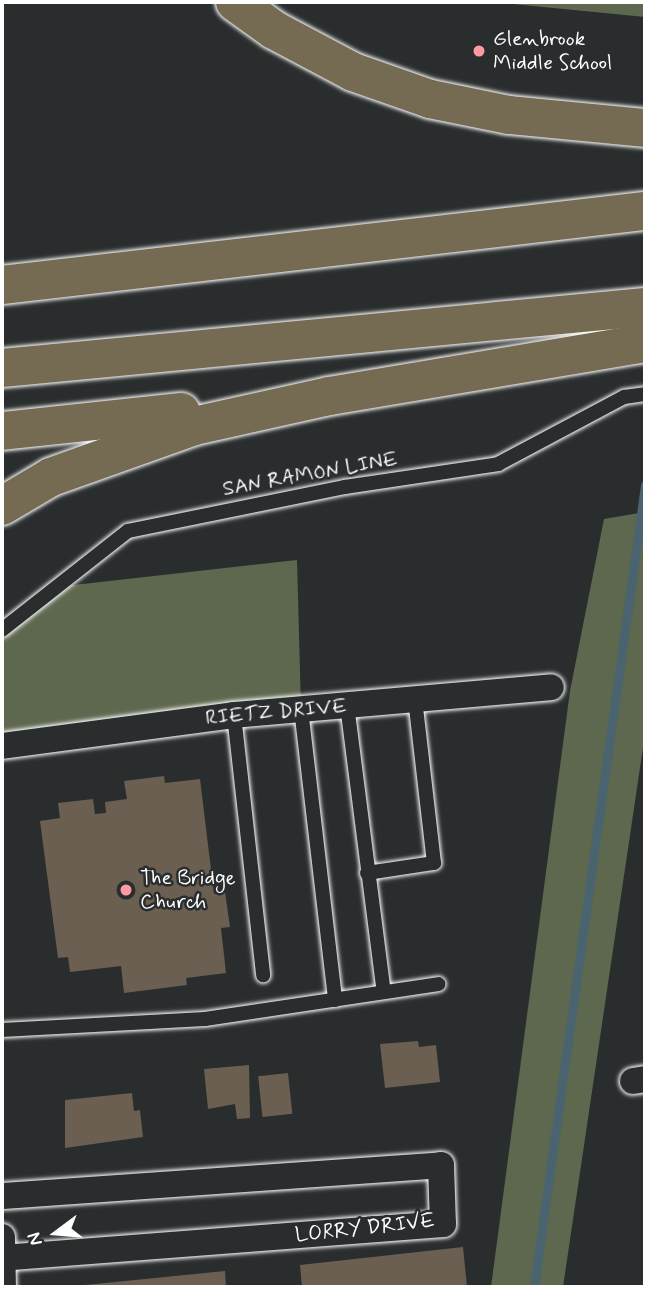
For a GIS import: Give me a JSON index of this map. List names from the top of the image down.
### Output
{
  "streets": {
    "street": ["RIETZ DRIVE", "LORRY DRIVE"],
    "lane": ["SAN RAMON LINE"]
  },
  "places": ["Glenbrook Middle School", "The Bridge Church"],
  "north": "left"
}
